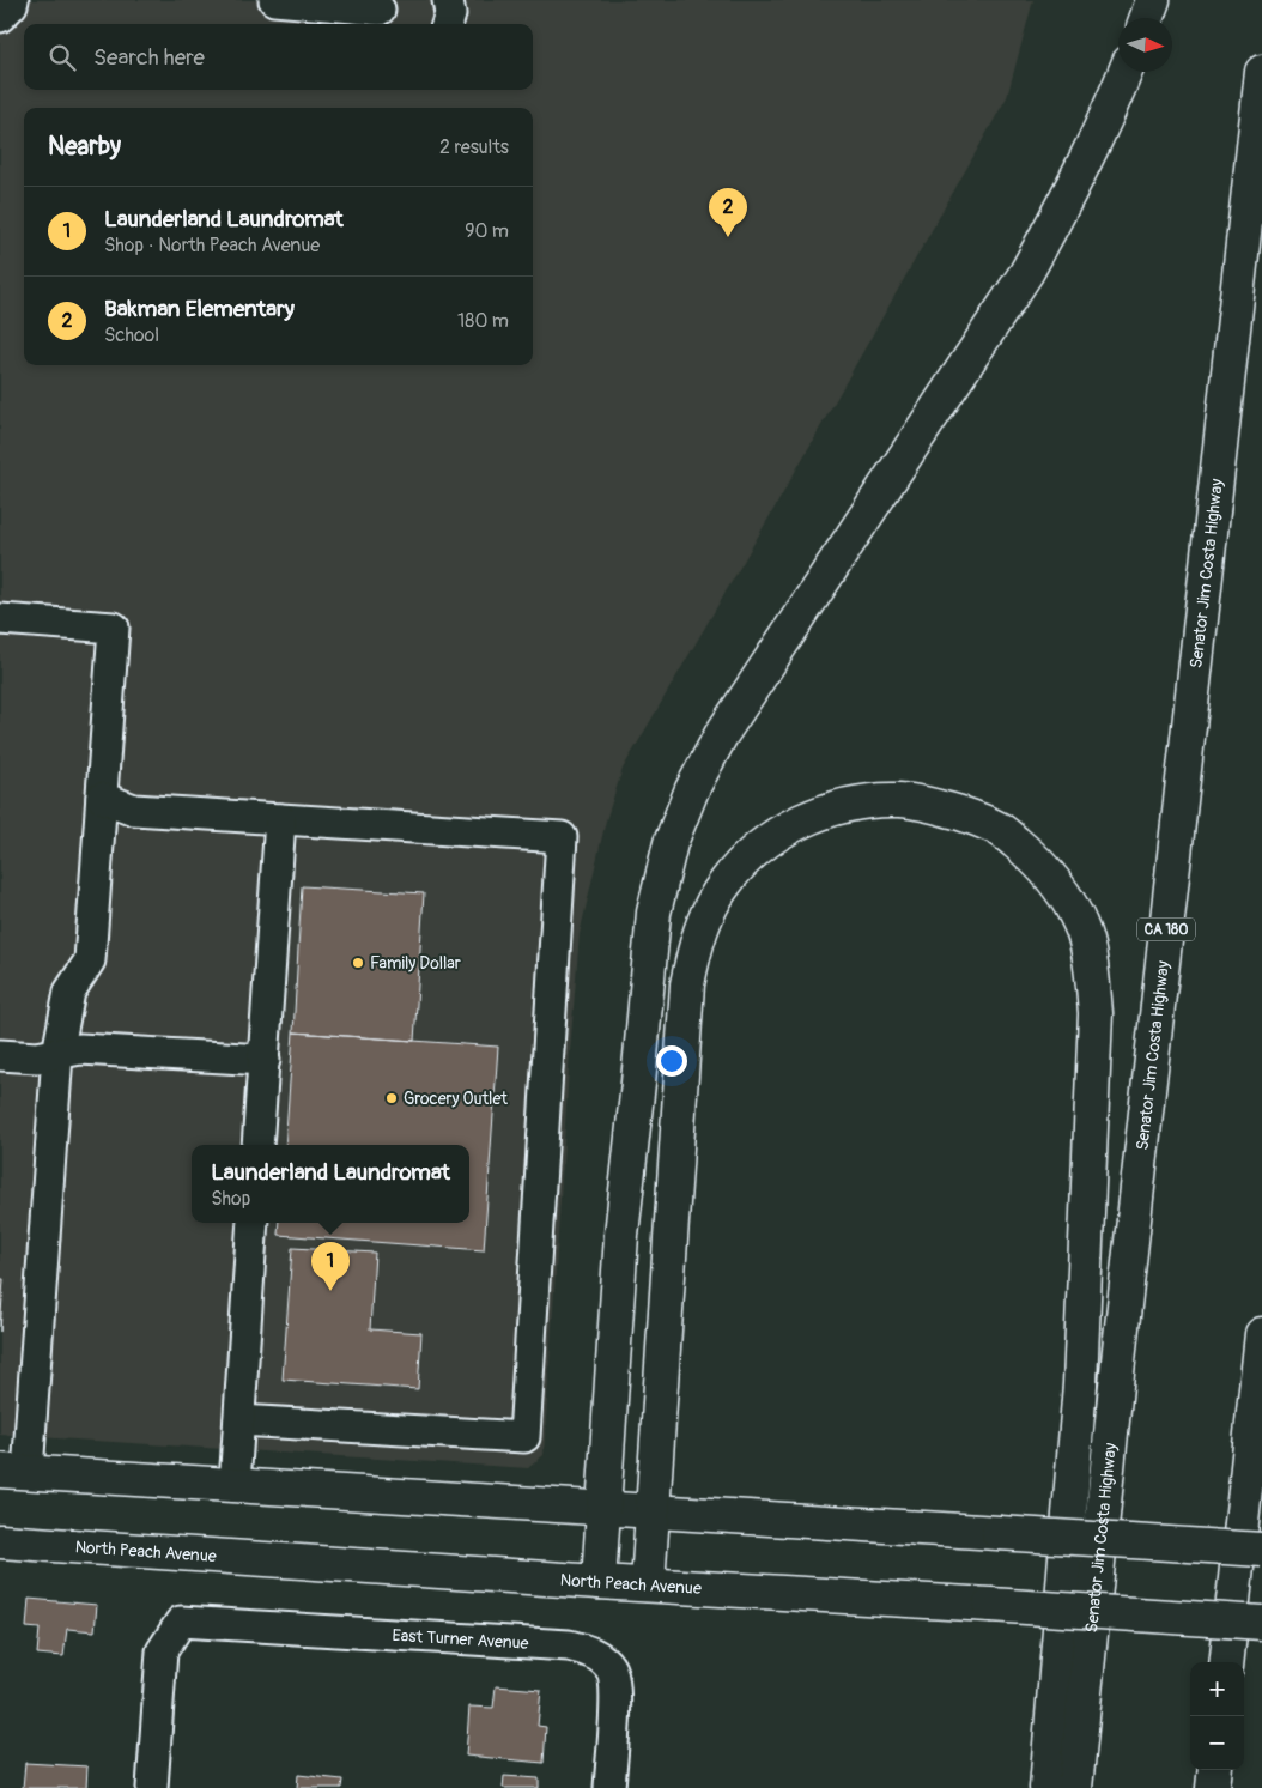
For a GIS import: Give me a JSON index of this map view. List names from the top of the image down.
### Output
{
  "streets": {
    "main road": ["Senator Jim Costa Highway", "CA 180", "North Peach Avenue"],
    "street": ["East Turner Avenue"]
  },
  "places": ["Family Dollar", "Grocery Outlet"],
  "north": "right",
  "page": {
    "search": "Search here",
    "heading": ["Nearby", "2 results"],
    "list": [
      {
        "mark": "1",
        "name": "Launderland Laundromat",
        "note": "Shop · North Peach Avenue",
        "value": "90 m"
      },
      {
        "mark": "2",
        "name": "Bakman Elementary",
        "note": "School",
        "value": "180 m"
      }
    ],
    "pins": ["2", "1"],
    "popup": ["Launderland Laundromat", "Shop"],
    "map_buttons": ["+", "−"]
  }
}
